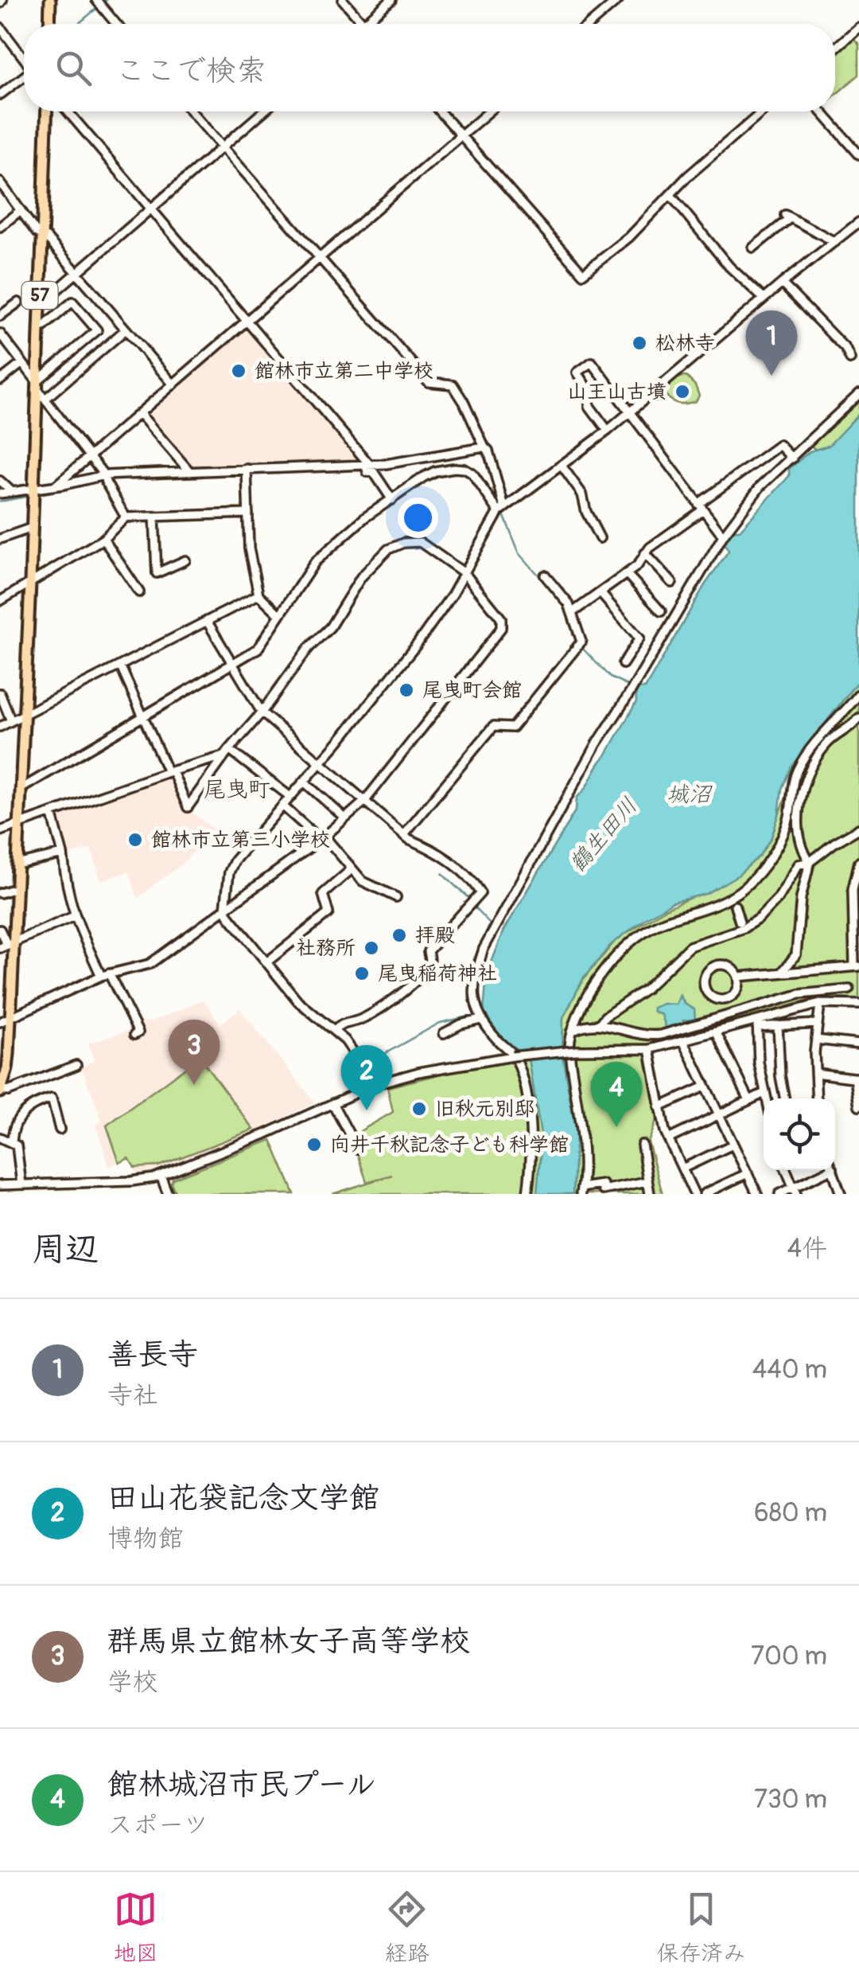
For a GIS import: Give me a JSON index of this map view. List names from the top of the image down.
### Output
{
  "streets": {
    "main road": ["57"]
  },
  "districts": ["尾曳町"],
  "water": ["城沼", "鶴生田川"],
  "places": [
    "松林寺",
    "館林市立第二中学校",
    "山王山古墳",
    "尾曳町会館",
    "館林市立第三小学校",
    "拝殿",
    "社務所",
    "尾曳稲荷神社",
    "旧秋元別邸",
    "向井千秋記念子ども科学館"
  ],
  "page": {
    "search": "ここで検索",
    "pins": [
      "1",
      "3",
      "2",
      "4"
    ],
    "heading": ["周辺", "4件"],
    "list": [
      {
        "mark": "1",
        "name": "善長寺",
        "note": "寺社",
        "value": "440 m"
      },
      {
        "mark": "2",
        "name": "田山花袋記念文学館",
        "note": "博物館",
        "value": "680 m"
      },
      {
        "mark": "3",
        "name": "群馬県立館林女子高等学校",
        "note": "学校",
        "value": "700 m"
      },
      {
        "mark": "4",
        "name": "館林城沼市民プール",
        "note": "スポーツ",
        "value": "730 m"
      }
    ],
    "nav": ["地図", "経路", "保存済み"]
  }
}
